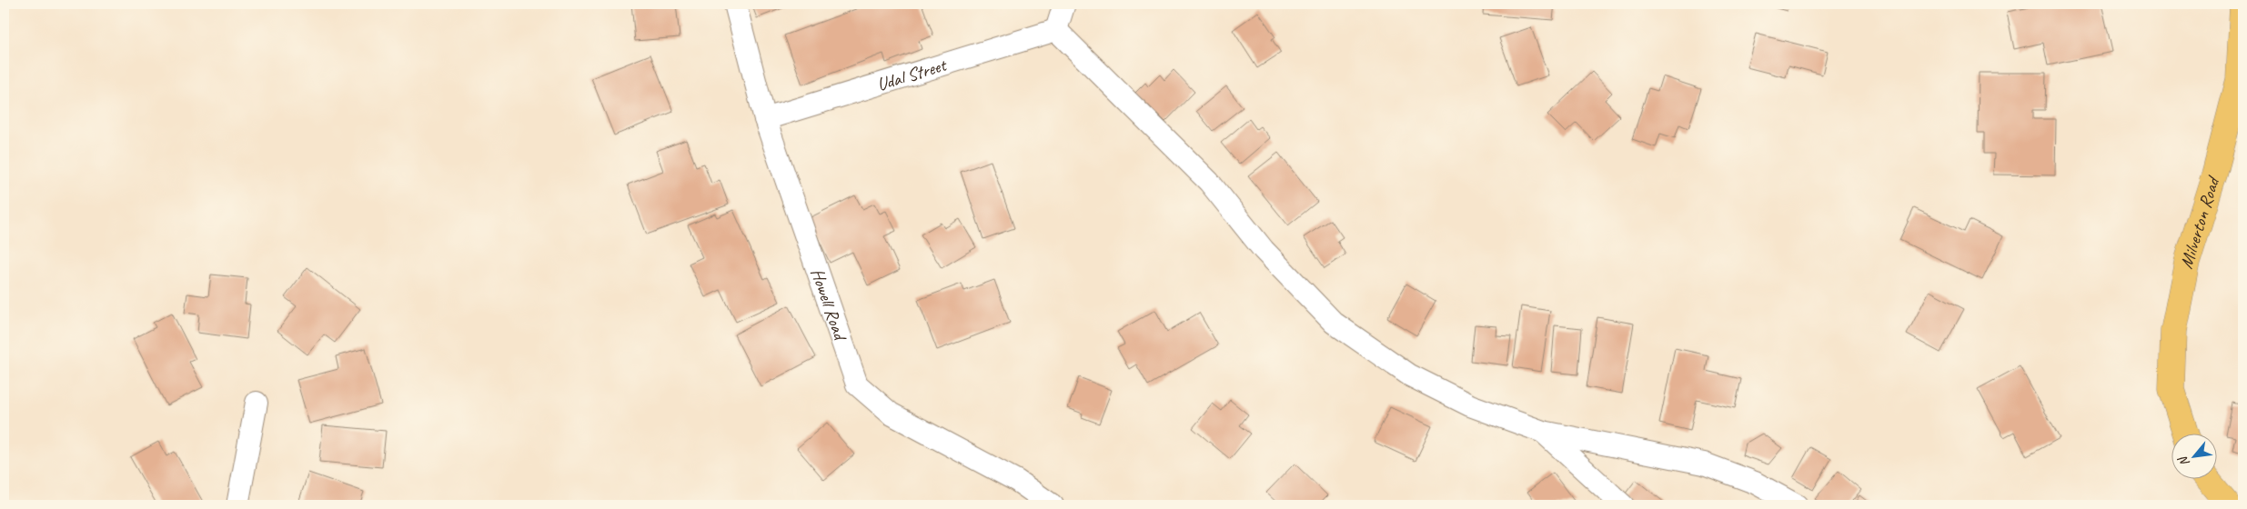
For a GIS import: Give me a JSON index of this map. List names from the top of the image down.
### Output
{
  "streets": {
    "main road": ["Milverton Road"],
    "street": ["Udal Street", "Howell Road"]
  },
  "crossings": [
    ["Udal Street", "Howell Road"]
  ],
  "north": "bottom left"
}
